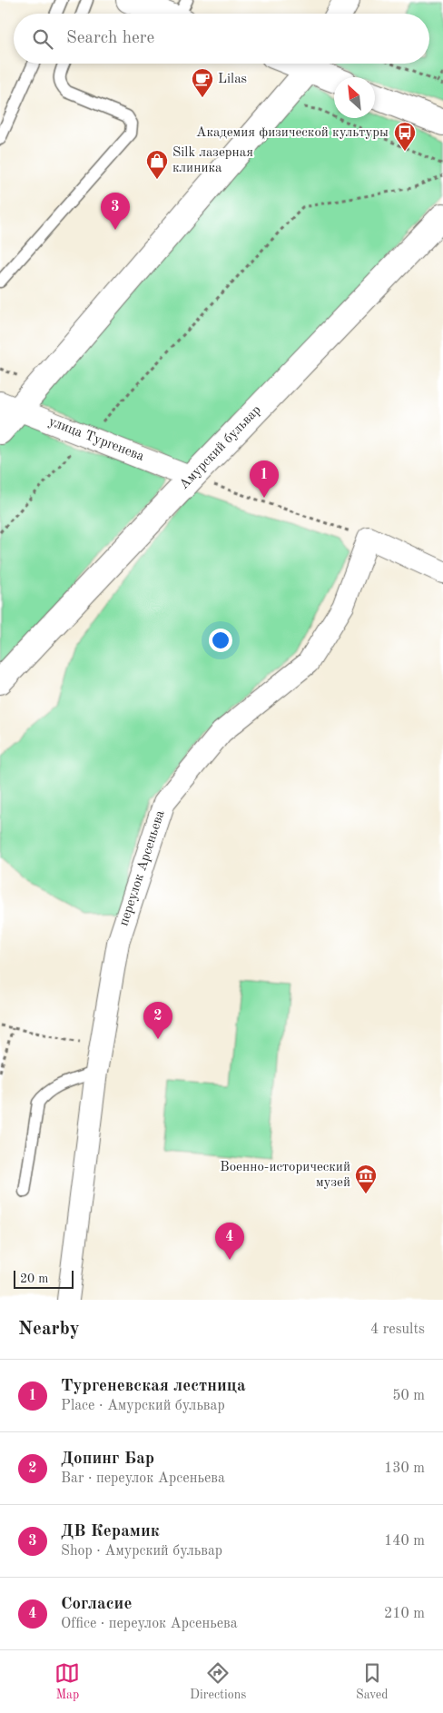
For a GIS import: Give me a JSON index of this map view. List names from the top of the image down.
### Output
{
  "streets": {
    "street": ["улица Тургенева", "Амурский бульвар", "переулок Арсеньева"]
  },
  "crossings": [
    ["улица Тургенева", "Амурский бульвар"]
  ],
  "places": {
    "cafe": ["Lilas"],
    "bus stop": ["Академия физической культуры"],
    "shop": ["Silk лазерная клиника"],
    "museum": ["Военно-исторический музей"]
  },
  "scale_bar": "20 m",
  "north": "top left",
  "page": {
    "search": "Search here",
    "pins": [
      "3",
      "1",
      "2",
      "4"
    ],
    "scale": "20 m",
    "heading": ["Nearby", "4 results"],
    "list": [
      {
        "mark": "1",
        "name": "Тургеневская лестница",
        "note": "Place · Амурский бульвар",
        "value": "50 m"
      },
      {
        "mark": "2",
        "name": "Допинг Бар",
        "note": "Bar · переулок Арсеньева",
        "value": "130 m"
      },
      {
        "mark": "3",
        "name": "ДВ Керамик",
        "note": "Shop · Амурский бульвар",
        "value": "140 m"
      },
      {
        "mark": "4",
        "name": "Согласие",
        "note": "Office · переулок Арсеньева",
        "value": "210 m"
      }
    ],
    "nav": ["Map", "Directions", "Saved"]
  }
}
